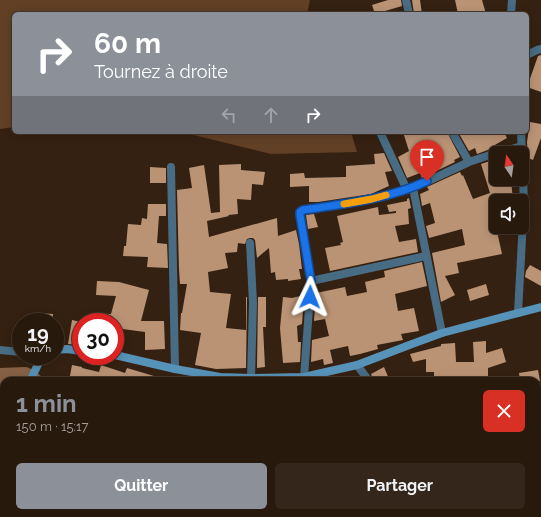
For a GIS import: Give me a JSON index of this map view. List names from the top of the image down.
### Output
{
  "north": "top",
  "page": {
    "turn": ["60 m", "Tournez à droite"],
    "speed": "19 km/h",
    "limit": "30",
    "heading": ["1 min", "150 m · 15:17"],
    "buttons": ["Quitter", "Partager"]
  }
}
